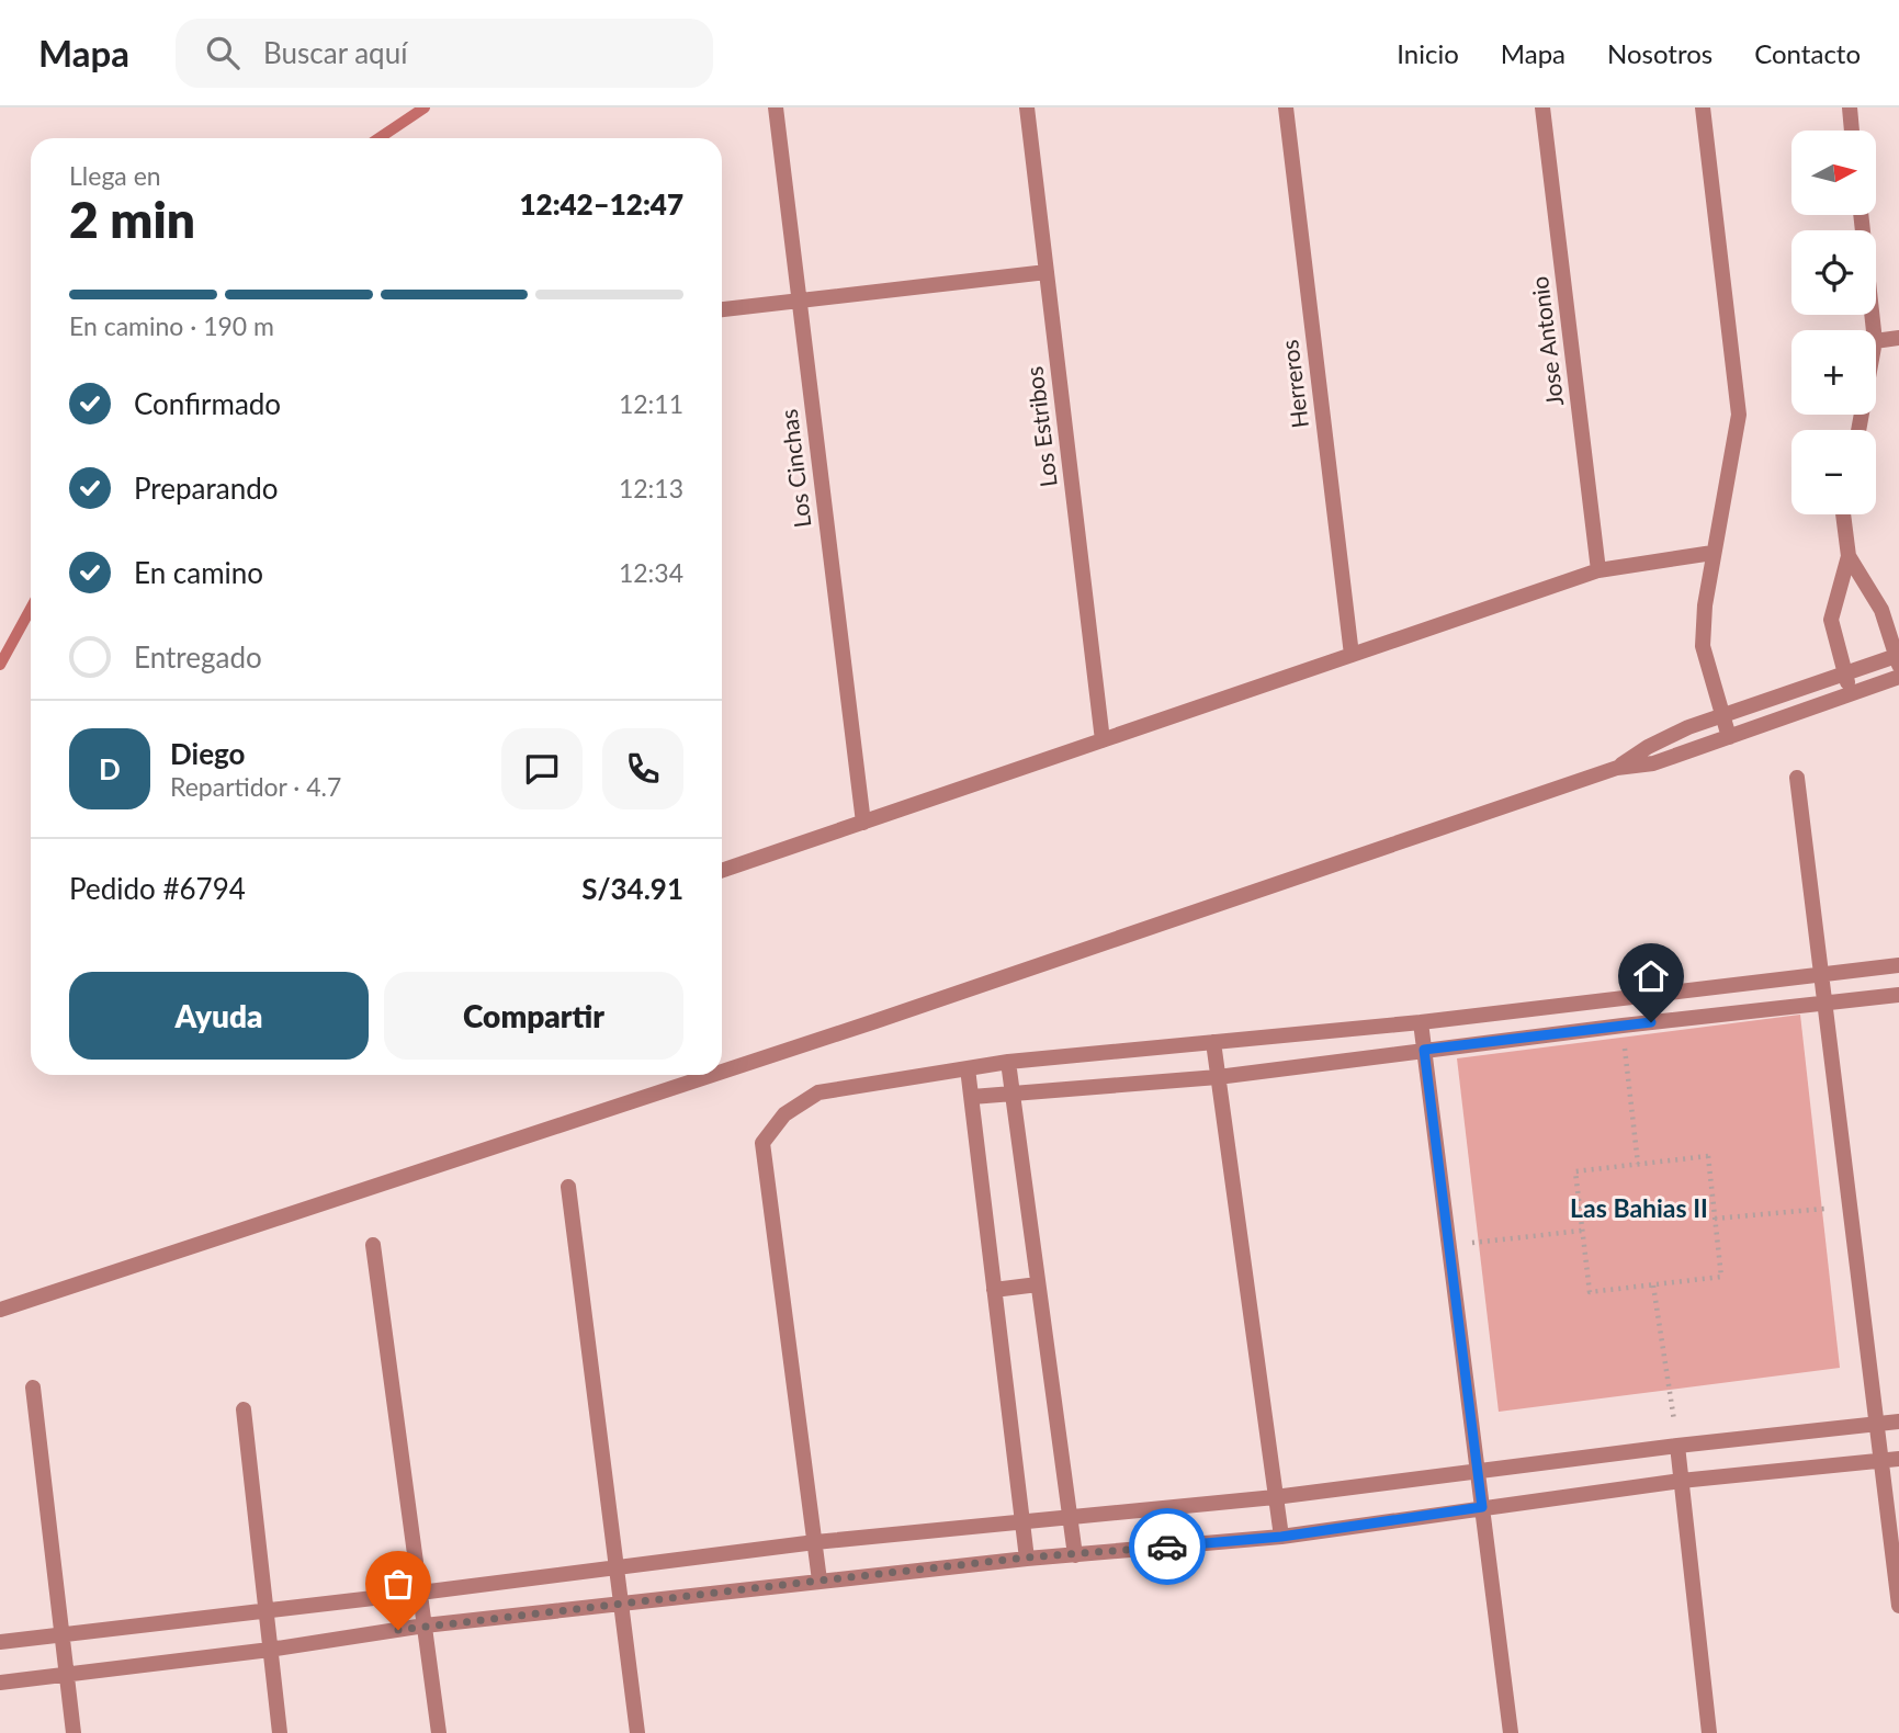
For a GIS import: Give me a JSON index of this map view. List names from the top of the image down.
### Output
{
  "streets": {
    "street": [
      "Jose Antonio",
      "Herreros",
      "Los Estribos",
      "Los Cinchas"
    ]
  },
  "districts": ["Las Bahias II"],
  "north": "right",
  "page": {
    "header": "Mapa",
    "search": "Buscar aquí",
    "nav": [
      "Inicio",
      "Mapa",
      "Nosotros",
      "Contacto"
    ],
    "map_buttons": ["+", "−"],
    "heading": ["2 min", "Llega en", "12:42–12:47"],
    "panel": [
      "Diego",
      "Repartidor · 4.7",
      "Pedido #6794",
      "S/34.91"
    ],
    "bar": "En camino · 190 m",
    "list": [
      ["Confirmado", "12:11"],
      ["Preparando", "12:13"],
      ["En camino", "12:34"],
      "Entregado"
    ],
    "round": "D",
    "buttons": ["Ayuda", "Compartir"]
  }
}
